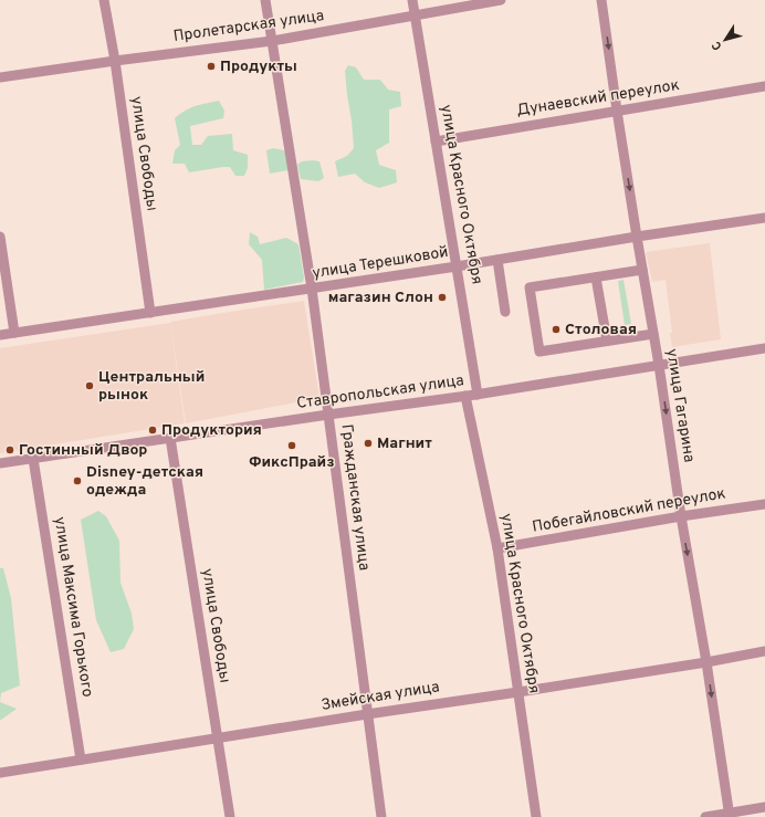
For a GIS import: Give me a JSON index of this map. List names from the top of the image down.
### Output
{
  "streets": {
    "street": [
      "Пролетарская улица",
      "Дунаевский переулок",
      "улица Свободы",
      "улица Красного Октября",
      "улица Терешковой",
      "Ставропольская улица",
      "улица Гагарина",
      "Гражданская улица",
      "Побегайловский переулок",
      "улица Максима Горького",
      "Змейская улица"
    ]
  },
  "crossings": [
    ["Пролетарская улица", "улица Свободы"],
    ["Пролетарская улица", "улица Красного Октября"],
    ["Пролетарская улица", "Гражданская улица"],
    ["Дунаевский переулок", "улица Красного Октября"],
    ["Дунаевский переулок", "улица Гагарина"],
    ["улица Свободы", "улица Терешковой"],
    ["улица Свободы", "Ставропольская улица"],
    ["улица Свободы", "Змейская улица"],
    ["улица Красного Октября", "улица Терешковой"],
    ["улица Красного Октября", "Ставропольская улица"],
    ["улица Красного Октября", "Побегайловский переулок"],
    ["улица Красного Октября", "Змейская улица"],
    ["улица Терешковой", "улица Гагарина"],
    ["улица Терешковой", "Гражданская улица"],
    ["Ставропольская улица", "улица Гагарина"],
    ["Ставропольская улица", "Гражданская улица"],
    ["Ставропольская улица", "улица Максима Горького"],
    ["улица Гагарина", "Побегайловский переулок"],
    ["улица Гагарина", "Змейская улица"],
    ["Гражданская улица", "Змейская улица"],
    ["улица Максима Горького", "Змейская улица"]
  ],
  "one_way": ["улица Гагарина"],
  "places": [
    "Продукты",
    "магазин Слон",
    "Столовая",
    "Центральный рынок",
    "Продуктория",
    "Магнит",
    "ФиксПрайз",
    "Гостинный Двор",
    "Disney-детская одежда"
  ],
  "north": "bottom left"
}
